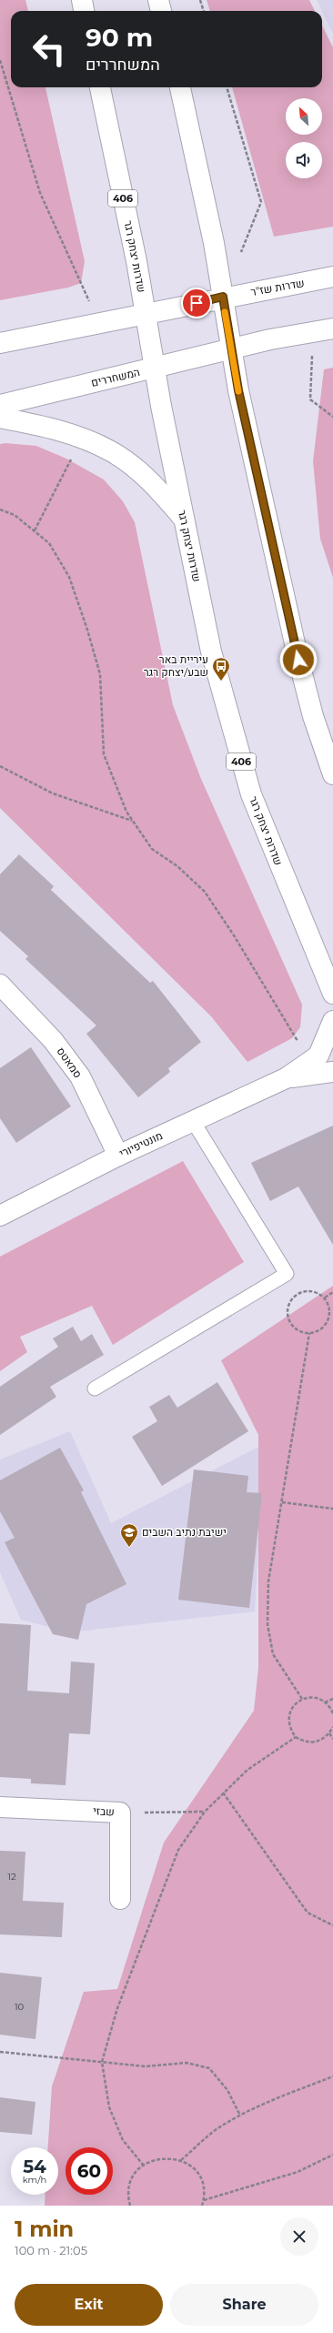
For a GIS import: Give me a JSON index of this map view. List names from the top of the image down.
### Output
{
  "streets": {
    "main road": [
      "406",
      "שדרות יצחק רגר",
      "שדרות שז\"ר",
      "המשחררים",
      "סמאטס",
      "מונטיפיורי",
      "שבזי"
    ]
  },
  "crossings": [
    ["שדרות יצחק רגר", "המשחררים"],
    ["סמאטס", "מונטיפיורי"]
  ],
  "places": {
    "bus stop": ["עיריית באר שבע/יצחק רגר"],
    "school or university": ["ישיבת נתיב השבים"]
  },
  "house_numbers": ["12", "10"],
  "north": "top left",
  "page": {
    "turn": ["90 m", "המשחררים"],
    "speed": "54 km/h",
    "limit": "60",
    "heading": ["1 min", "100 m · 21:05"],
    "buttons": ["Exit", "Share"]
  }
}
